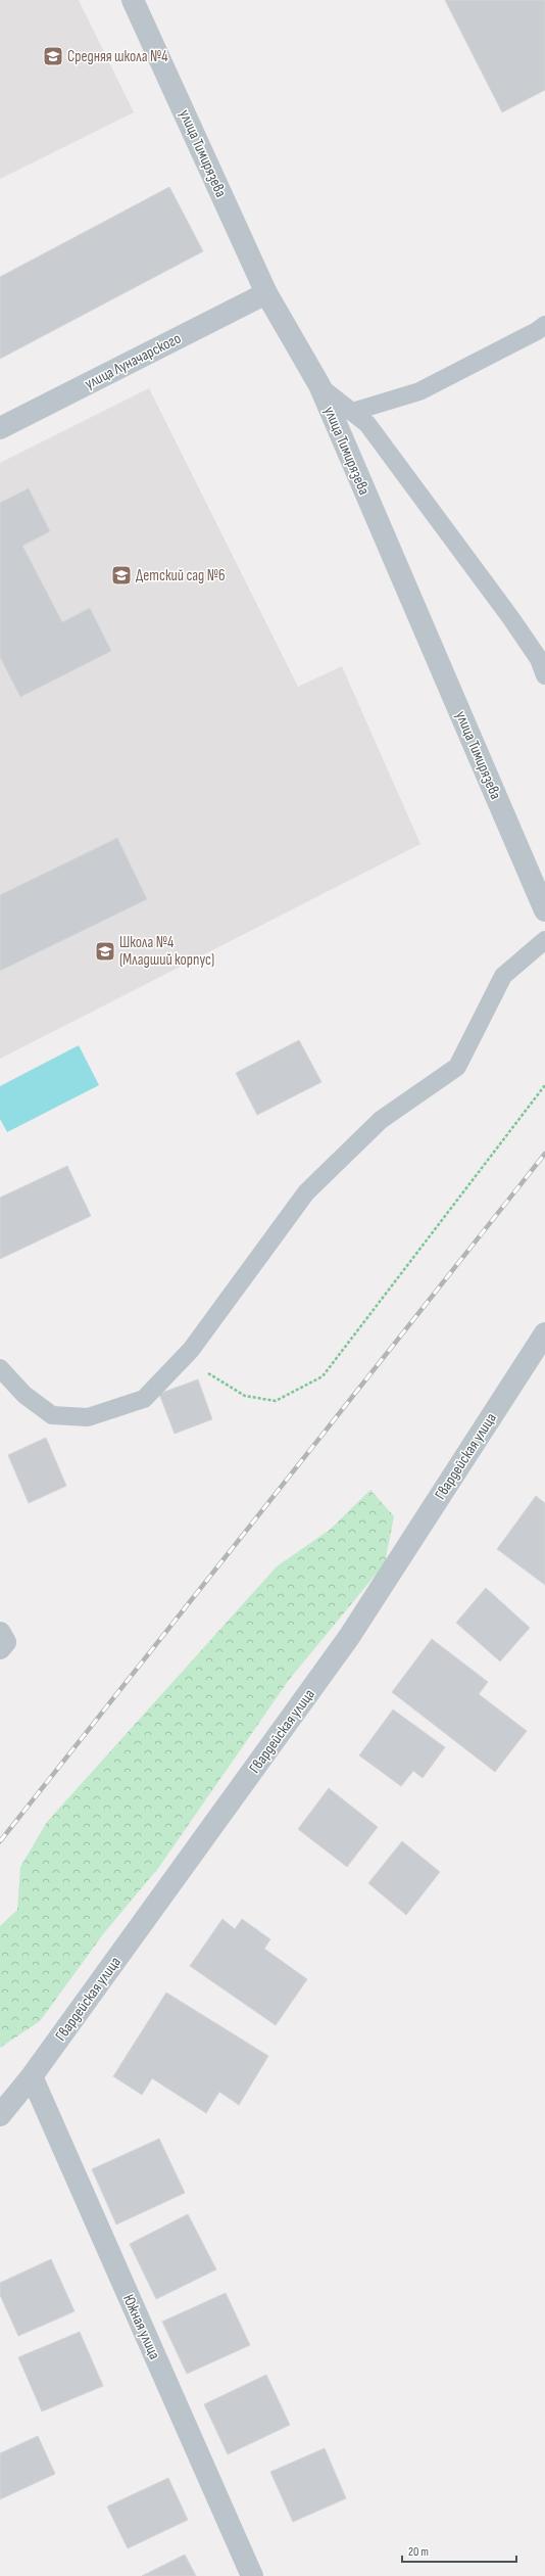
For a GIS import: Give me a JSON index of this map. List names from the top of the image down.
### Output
{
  "streets": {
    "street": [
      "улица Тимирязева",
      "улица Луначарского",
      "Гвардейская улица",
      "Южная улица"
    ]
  },
  "crossings": [
    ["улица Тимирязева", "улица Луначарского"],
    ["Гвардейская улица", "Южная улица"]
  ],
  "places": {
    "school or university": ["Средняя школа №4", "Детский сад №6", "Школа №4 (Младший корпус)"]
  },
  "scale_bar": "20 m"
}
